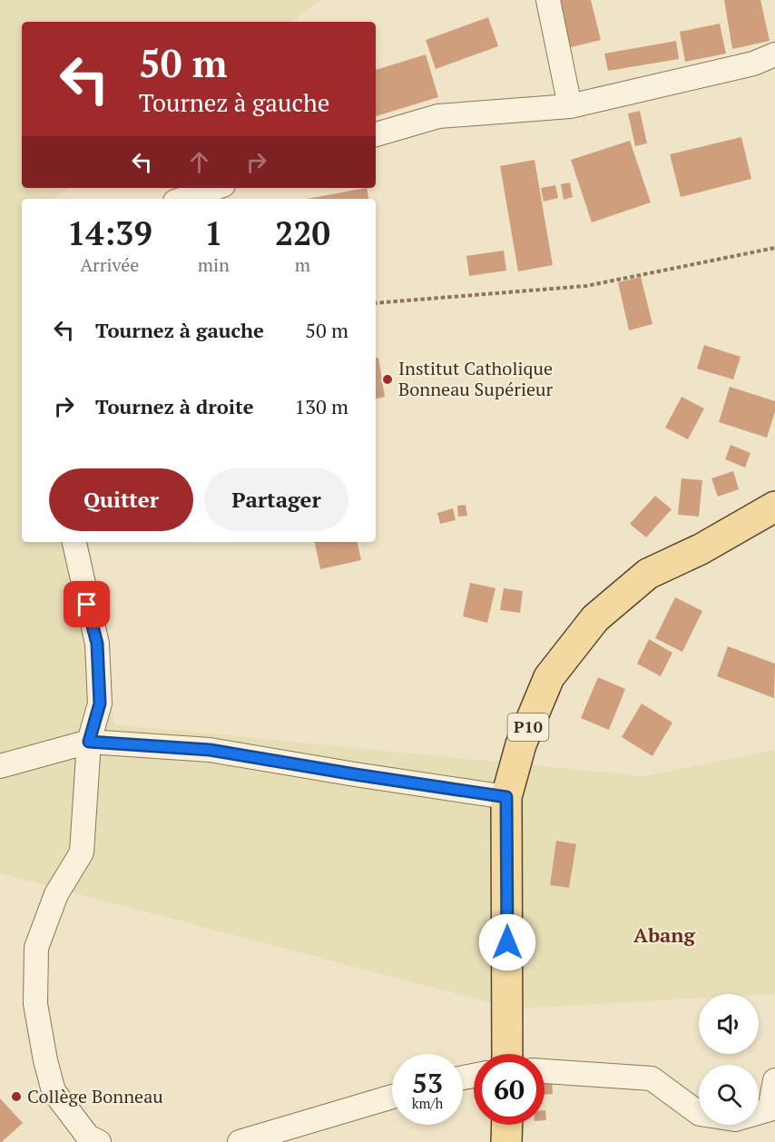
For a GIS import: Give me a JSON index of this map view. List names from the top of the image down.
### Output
{
  "streets": {
    "main road": ["P10"]
  },
  "districts": ["Abang"],
  "places": ["Institut Catholique Bonneau Supérieur", "Collège Bonneau"],
  "page": {
    "turn": ["50 m", "Tournez à gauche"],
    "eta": [
      "14:39",
      "Arrivée",
      "1",
      "min",
      "220",
      "m"
    ],
    "list": [
      {
        "name": "Tournez à gauche",
        "value": "50 m"
      },
      {
        "name": "Tournez à droite",
        "value": "130 m"
      }
    ],
    "buttons": ["Quitter", "Partager"],
    "speed": "53 km/h",
    "limit": "60"
  }
}
